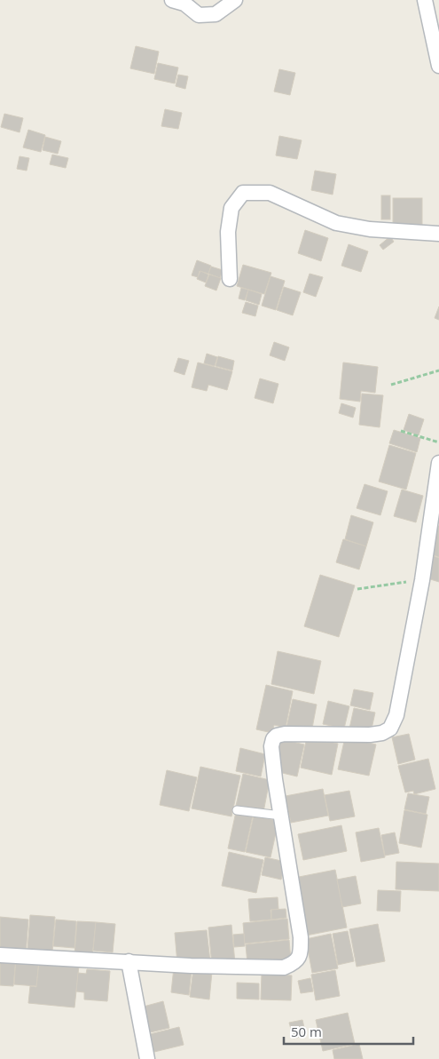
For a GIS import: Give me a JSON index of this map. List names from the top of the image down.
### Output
{
  "scale_bar": "50 m"
}
